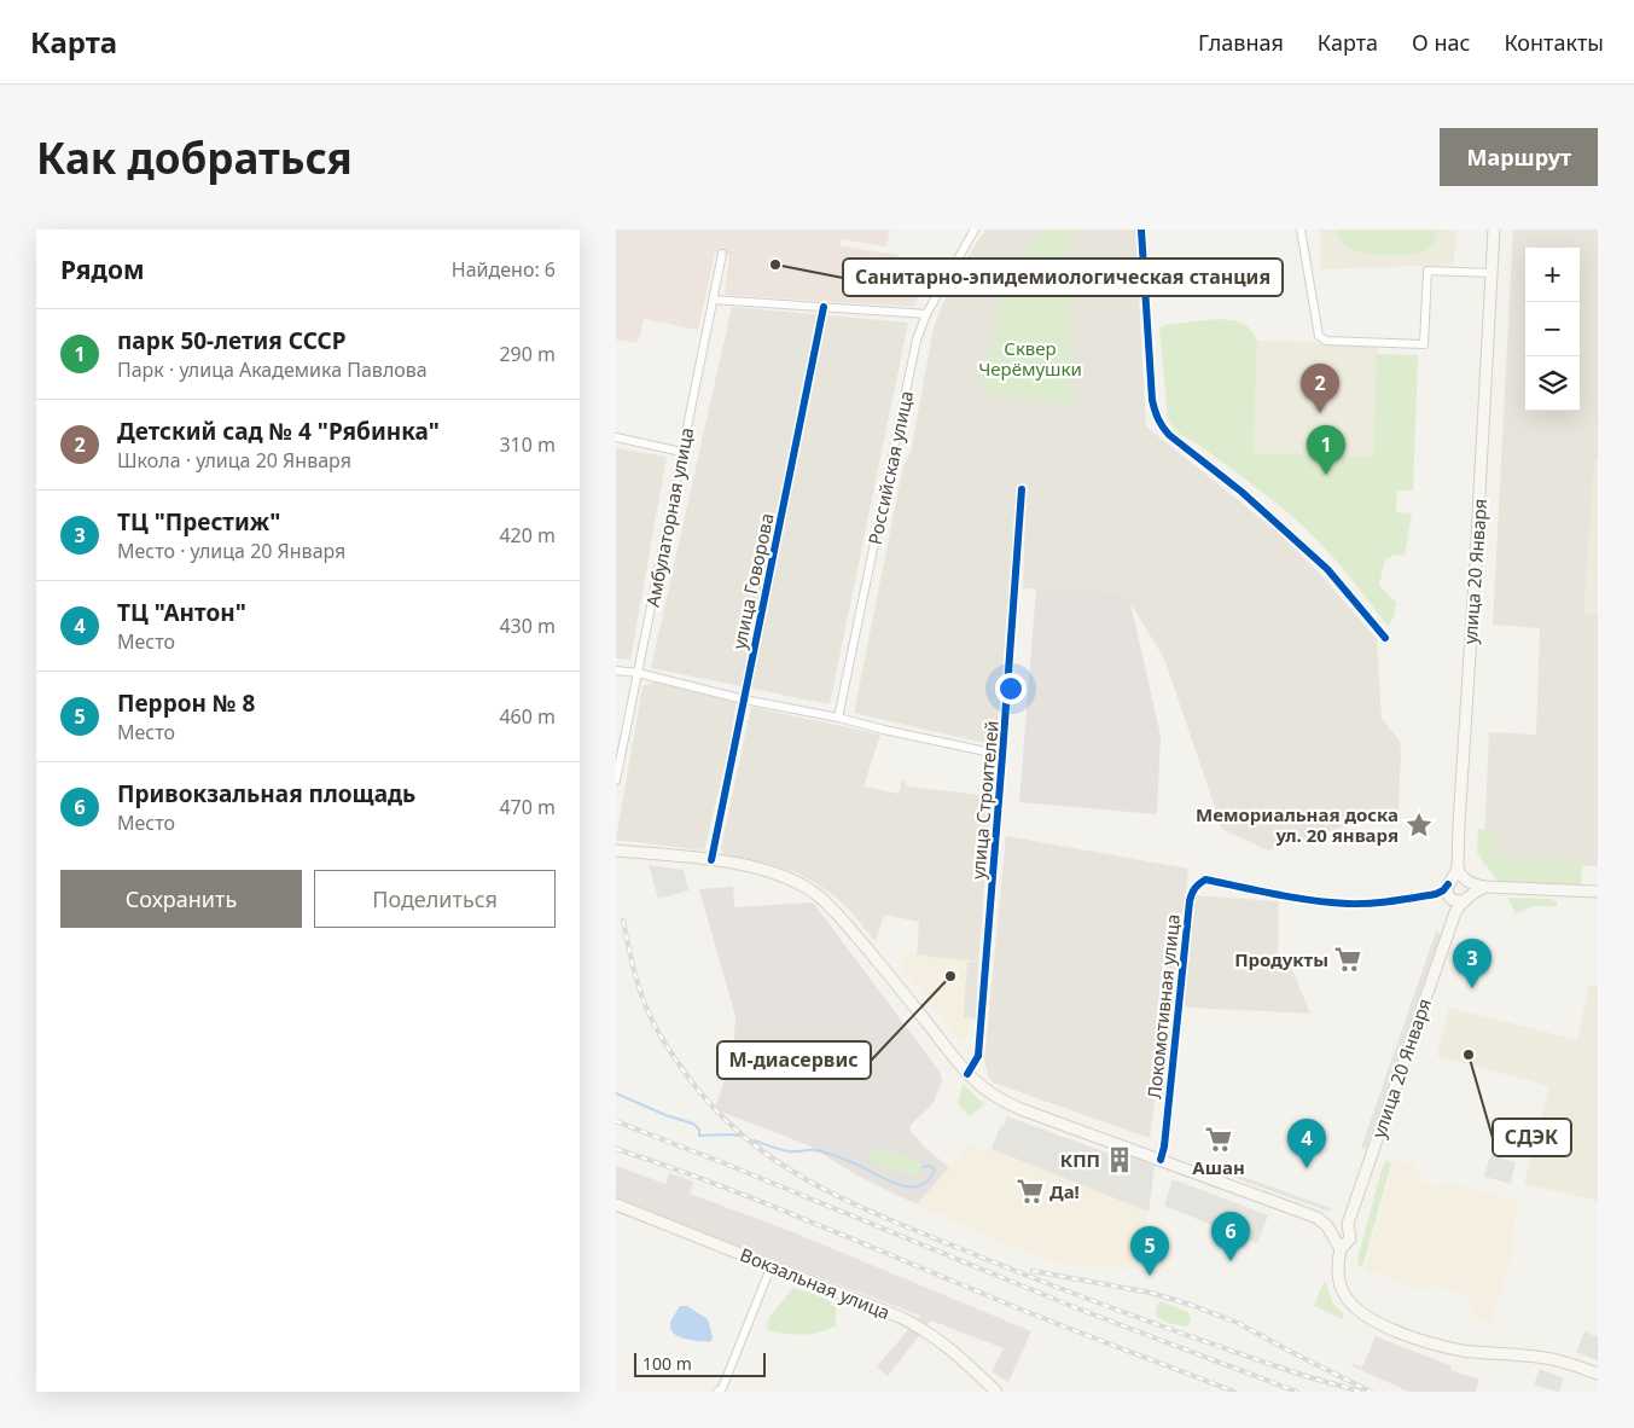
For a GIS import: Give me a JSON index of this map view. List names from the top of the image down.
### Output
{
  "streets": {
    "main road": ["улица 20 Января", "Вокзальная улица"],
    "street": [
      "Российская улица",
      "Амбулаторная улица",
      "улица Говорова",
      "улица Строителей",
      "Локомотивная улица"
    ]
  },
  "parks": ["Сквер Черёмушки"],
  "places": {
    "other": ["Санитарно-эпидемиологическая станция", "М-диасервис", "СДЭК"],
    "place": ["Мемориальная доска ул. 20 января"],
    "supermarket": ["Продукты", "Ашан", "Да!"],
    "building": ["КПП"]
  },
  "scale_bar": "100 m",
  "page": {
    "header": "Карта",
    "nav": [
      "Главная",
      "Карта",
      "О нас",
      "Контакты"
    ],
    "buttons": [
      "Маршрут",
      ["Сохранить", "Поделиться"]
    ],
    "title": "Как добраться",
    "heading": ["Рядом", "Найдено: 6"],
    "map_buttons": ["+", "−"],
    "list": [
      {
        "mark": "1",
        "name": "парк 50-летия СССР",
        "note": "Парк · улица Академика Павлова",
        "value": "290 m"
      },
      {
        "mark": "2",
        "name": "Детский сад № 4 \"Рябинка\"",
        "note": "Школа · улица 20 Января",
        "value": "310 m"
      },
      {
        "mark": "3",
        "name": "ТЦ \"Престиж\"",
        "note": "Место · улица 20 Января",
        "value": "420 m"
      },
      {
        "mark": "4",
        "name": "ТЦ \"Антон\"",
        "note": "Место",
        "value": "430 m"
      },
      {
        "mark": "5",
        "name": "Перрон № 8",
        "note": "Место",
        "value": "460 m"
      },
      {
        "mark": "6",
        "name": "Привокзальная площадь",
        "note": "Место",
        "value": "470 m"
      }
    ],
    "pins": [
      "2",
      "1",
      "3",
      "4",
      "6",
      "5"
    ],
    "scale": "100 m"
  }
}
